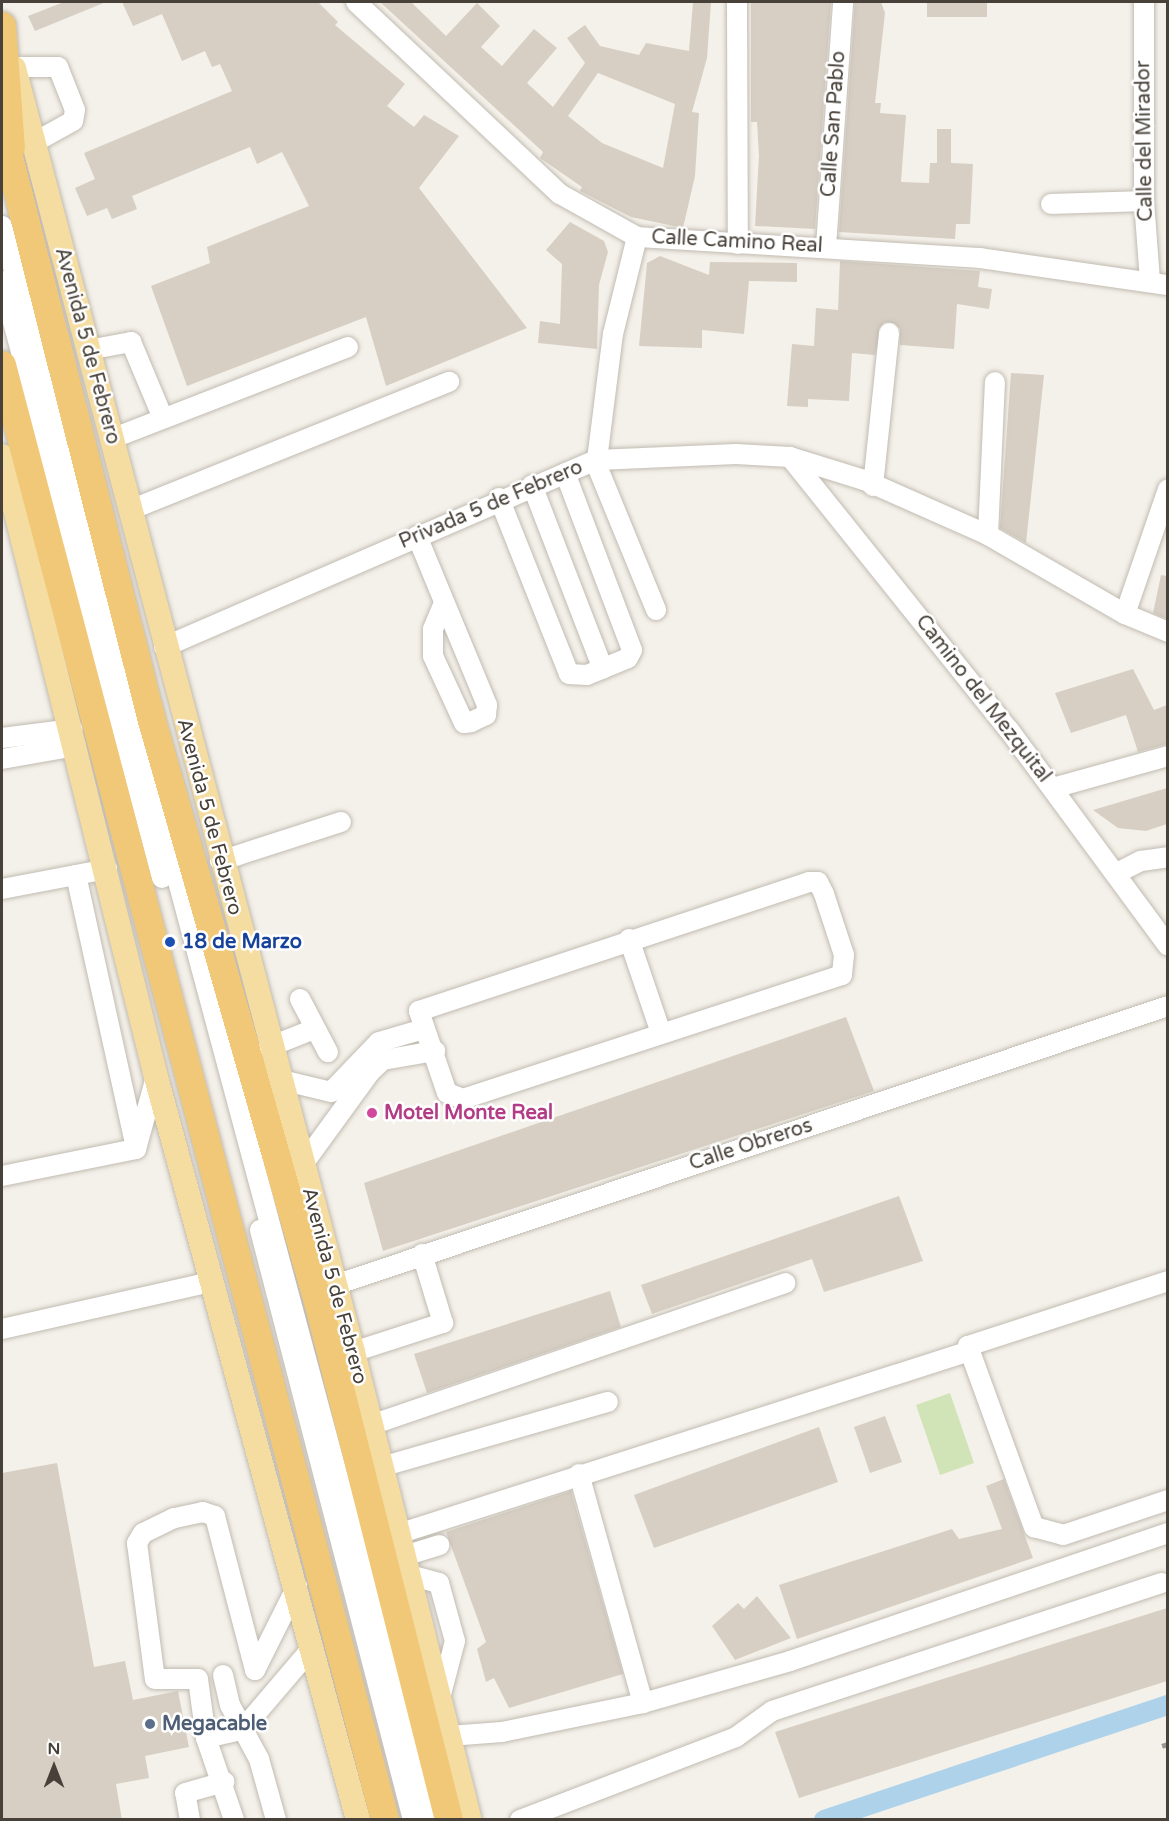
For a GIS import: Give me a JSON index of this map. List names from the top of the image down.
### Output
{
  "streets": {
    "highway": ["Avenida 5 de Febrero"],
    "street": [
      "Calle San Pablo",
      "Calle del Mirador",
      "Calle Camino Real",
      "Privada 5 de Febrero",
      "Camino del Mezquital",
      "Calle Obreros"
    ]
  },
  "crossings": [
    ["Calle San Pablo", "Calle Camino Real"],
    ["Calle del Mirador", "Calle Camino Real"],
    ["Avenida 5 de Febrero", "Privada 5 de Febrero"],
    ["Avenida 5 de Febrero", "Calle Obreros"],
    ["Privada 5 de Febrero", "Camino del Mezquital"]
  ],
  "places": ["18 de Marzo", "Motel Monte Real", "Megacable"],
  "north": "top"
}
